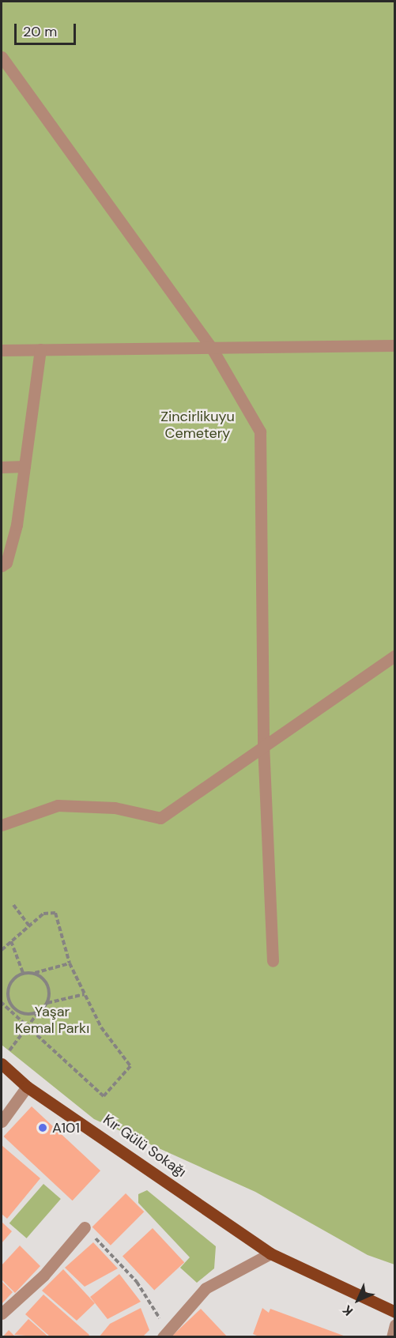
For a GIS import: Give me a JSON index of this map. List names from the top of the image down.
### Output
{
  "streets": {
    "main road": ["Kır Gülü Sokağı"]
  },
  "parks": ["Zincirlikuyu Cemetery", "Yaşar Kemal Parkı"],
  "places": ["A101"],
  "scale_bar": "20 m",
  "north": "bottom left"
}
